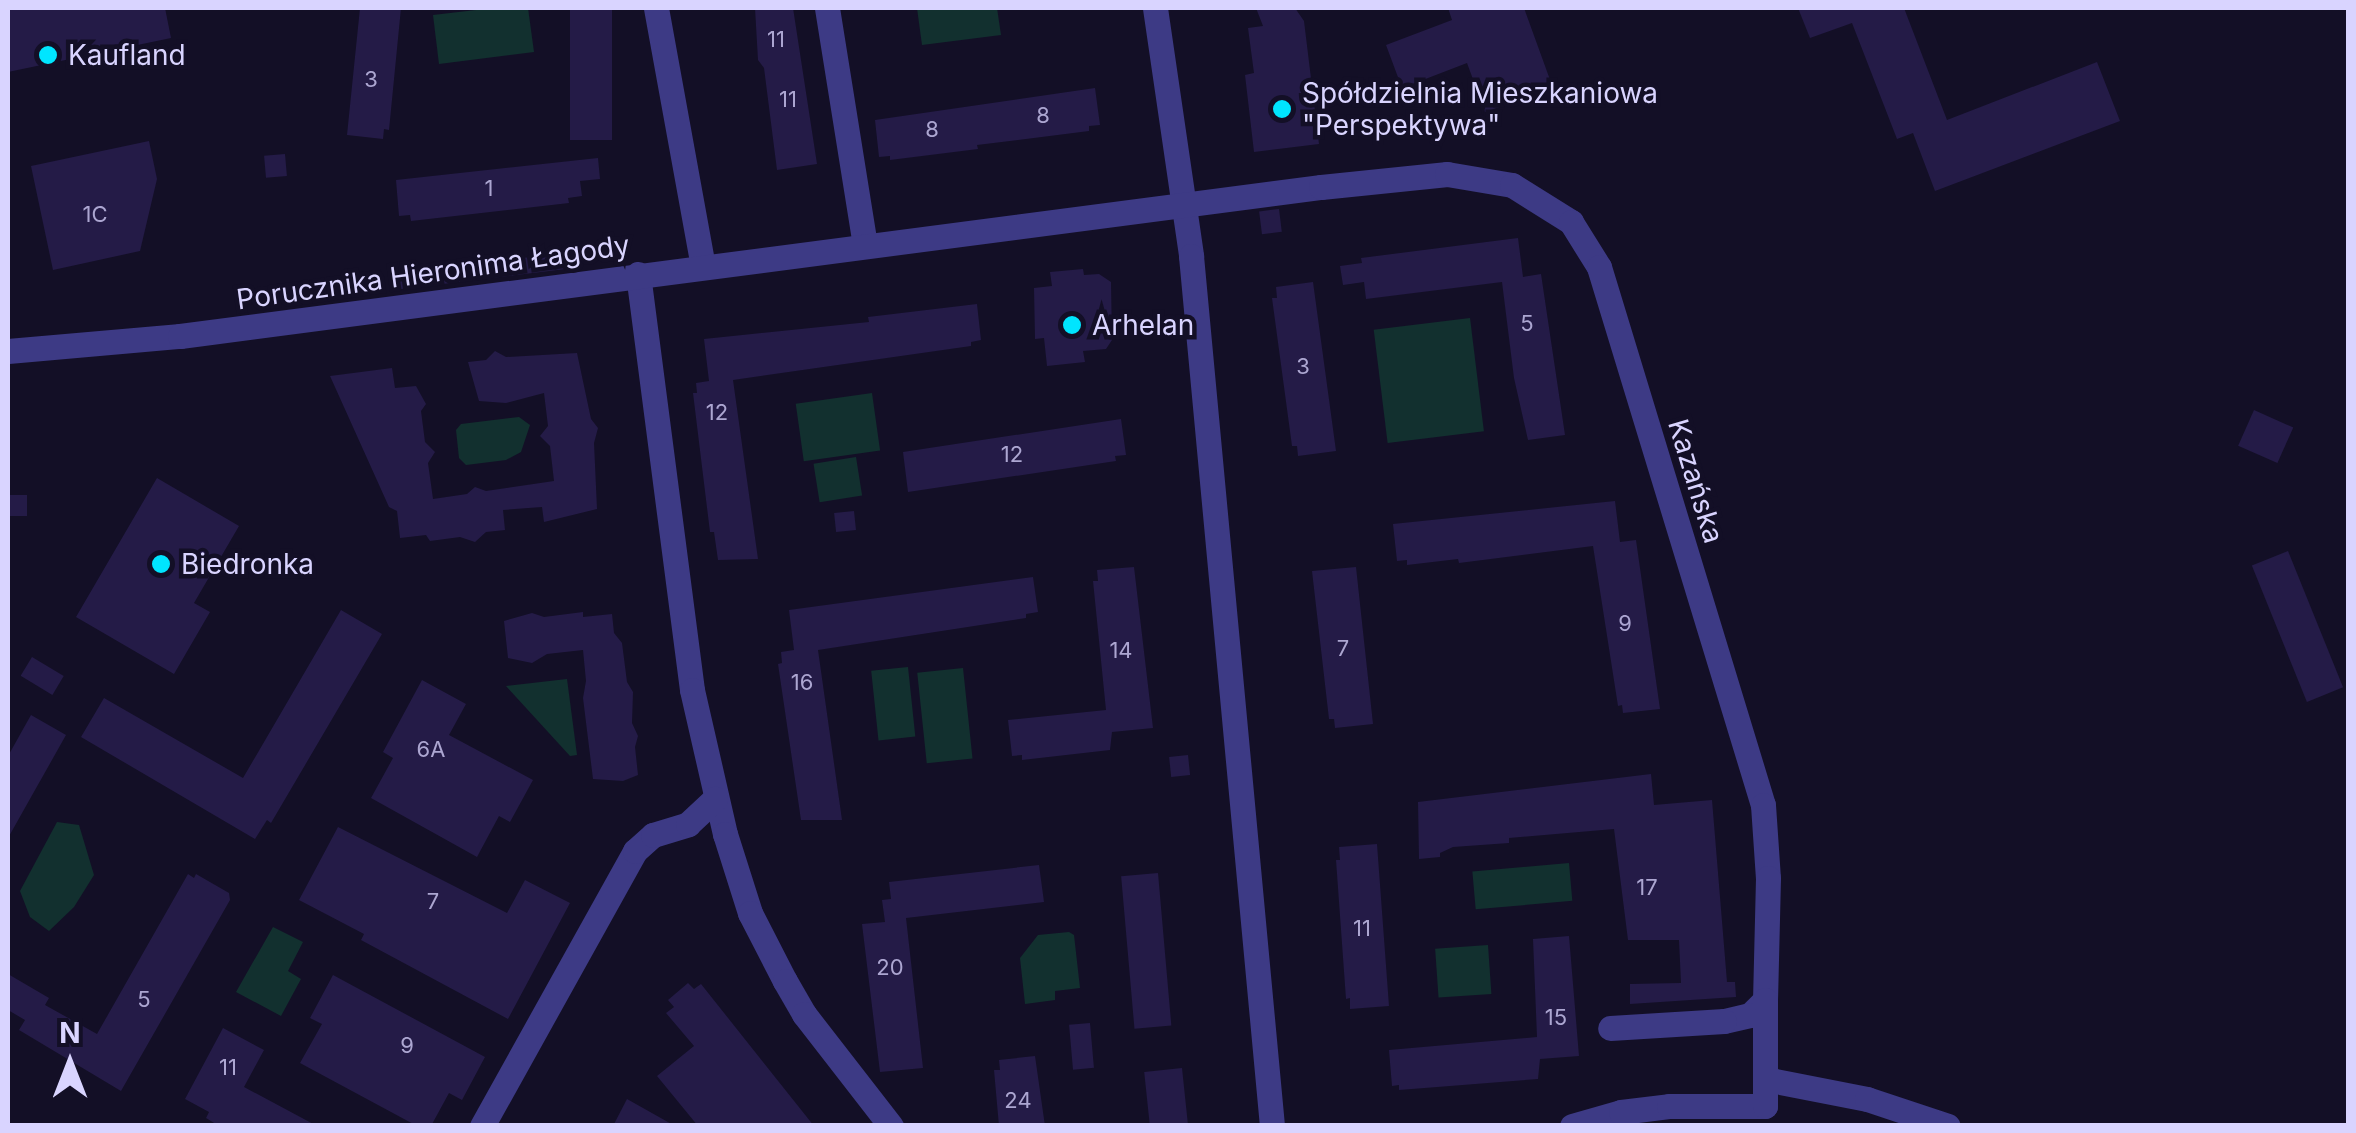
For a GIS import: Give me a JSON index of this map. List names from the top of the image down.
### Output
{
  "streets": {
    "street": ["Porucznika Hieronima Łagody", "Kazańska"]
  },
  "crossings": [
    ["Porucznika Hieronima Łagody", "Kazańska"]
  ],
  "places": [
    "Kaufland",
    "Spółdzielnia Mieszkaniowa \"Perspektywa\"",
    "Arhelan",
    "Biedronka"
  ],
  "house_numbers": [
    "11",
    "3",
    "11",
    "8",
    "8",
    "1",
    "1C",
    "5",
    "3",
    "12",
    "12",
    "9",
    "7",
    "14",
    "16",
    "6A",
    "17",
    "7",
    "11",
    "20",
    "5",
    "15",
    "9",
    "11",
    "24"
  ],
  "north": "top"
}
